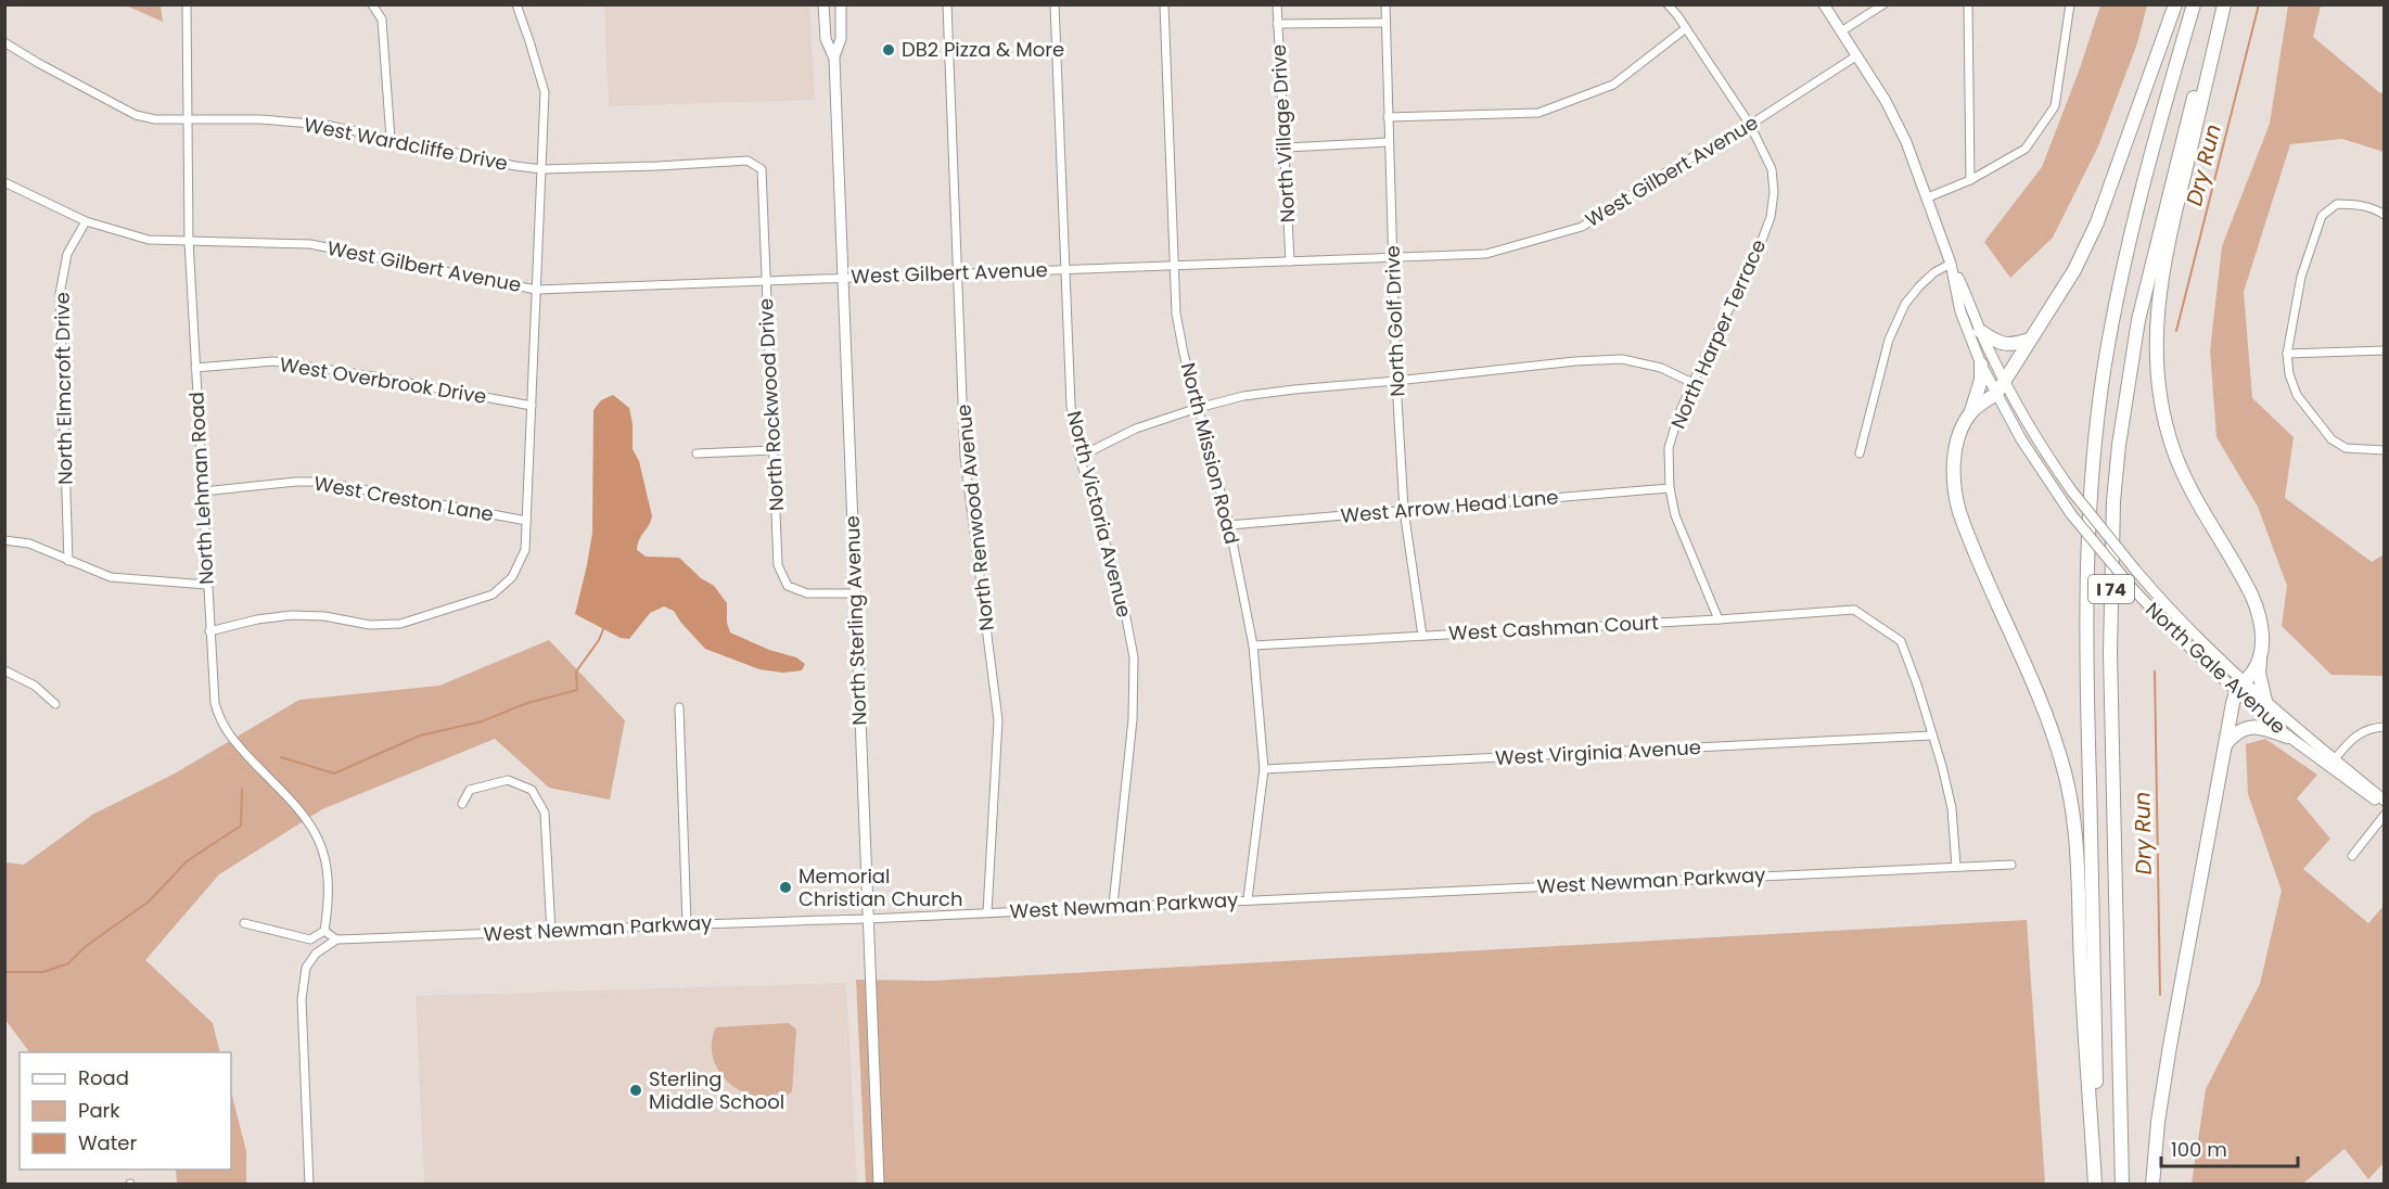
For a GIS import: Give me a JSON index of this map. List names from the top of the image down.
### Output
{
  "streets": {
    "highway": ["I 74"],
    "main road": ["North Sterling Avenue", "North Gale Avenue"],
    "street": [
      "North Village Drive",
      "West Wardcliffe Drive",
      "West Gilbert Avenue",
      "North Golf Drive",
      "North Harper Terrace",
      "West Overbrook Drive",
      "North Elmcroft Drive",
      "North Rockwood Drive",
      "North Mission Road",
      "North Lehman Road",
      "West Creston Lane",
      "West Arrow Head Lane",
      "North Victoria Avenue",
      "North Renwood Avenue",
      "West Cashman Court",
      "West Virginia Avenue",
      "West Newman Parkway"
    ]
  },
  "crossings": [
    ["North Village Drive", "West Gilbert Avenue"],
    ["West Wardcliffe Drive", "North Rockwood Drive"],
    ["West Wardcliffe Drive", "North Lehman Road"],
    ["West Gilbert Avenue", "North Golf Drive"],
    ["West Gilbert Avenue", "North Harper Terrace"],
    ["West Gilbert Avenue", "North Elmcroft Drive"],
    ["West Gilbert Avenue", "North Rockwood Drive"],
    ["West Gilbert Avenue", "North Mission Road"],
    ["West Gilbert Avenue", "North Lehman Road"],
    ["West Gilbert Avenue", "North Victoria Avenue"],
    ["West Gilbert Avenue", "North Renwood Avenue"],
    ["West Gilbert Avenue", "North Sterling Avenue"],
    ["West Gilbert Avenue", "North Gale Avenue"],
    ["North Golf Drive", "West Arrow Head Lane"],
    ["North Golf Drive", "West Cashman Court"],
    ["North Harper Terrace", "West Arrow Head Lane"],
    ["North Harper Terrace", "West Cashman Court"],
    ["West Overbrook Drive", "North Lehman Road"],
    ["North Rockwood Drive", "North Sterling Avenue"],
    ["North Mission Road", "West Arrow Head Lane"],
    ["North Mission Road", "West Cashman Court"],
    ["North Mission Road", "West Virginia Avenue"],
    ["North Mission Road", "West Newman Parkway"],
    ["North Lehman Road", "West Creston Lane"],
    ["North Victoria Avenue", "West Newman Parkway"],
    ["North Renwood Avenue", "West Newman Parkway"],
    ["North Sterling Avenue", "West Newman Parkway"],
    ["West Cashman Court", "West Virginia Avenue"]
  ],
  "water": ["Dry Run"],
  "places": ["DB2 Pizza & More", "Memorial Christian Church", "Sterling Middle School"],
  "legend": ["Road", "Park", "Water"],
  "scale_bar": "100 m"
}
